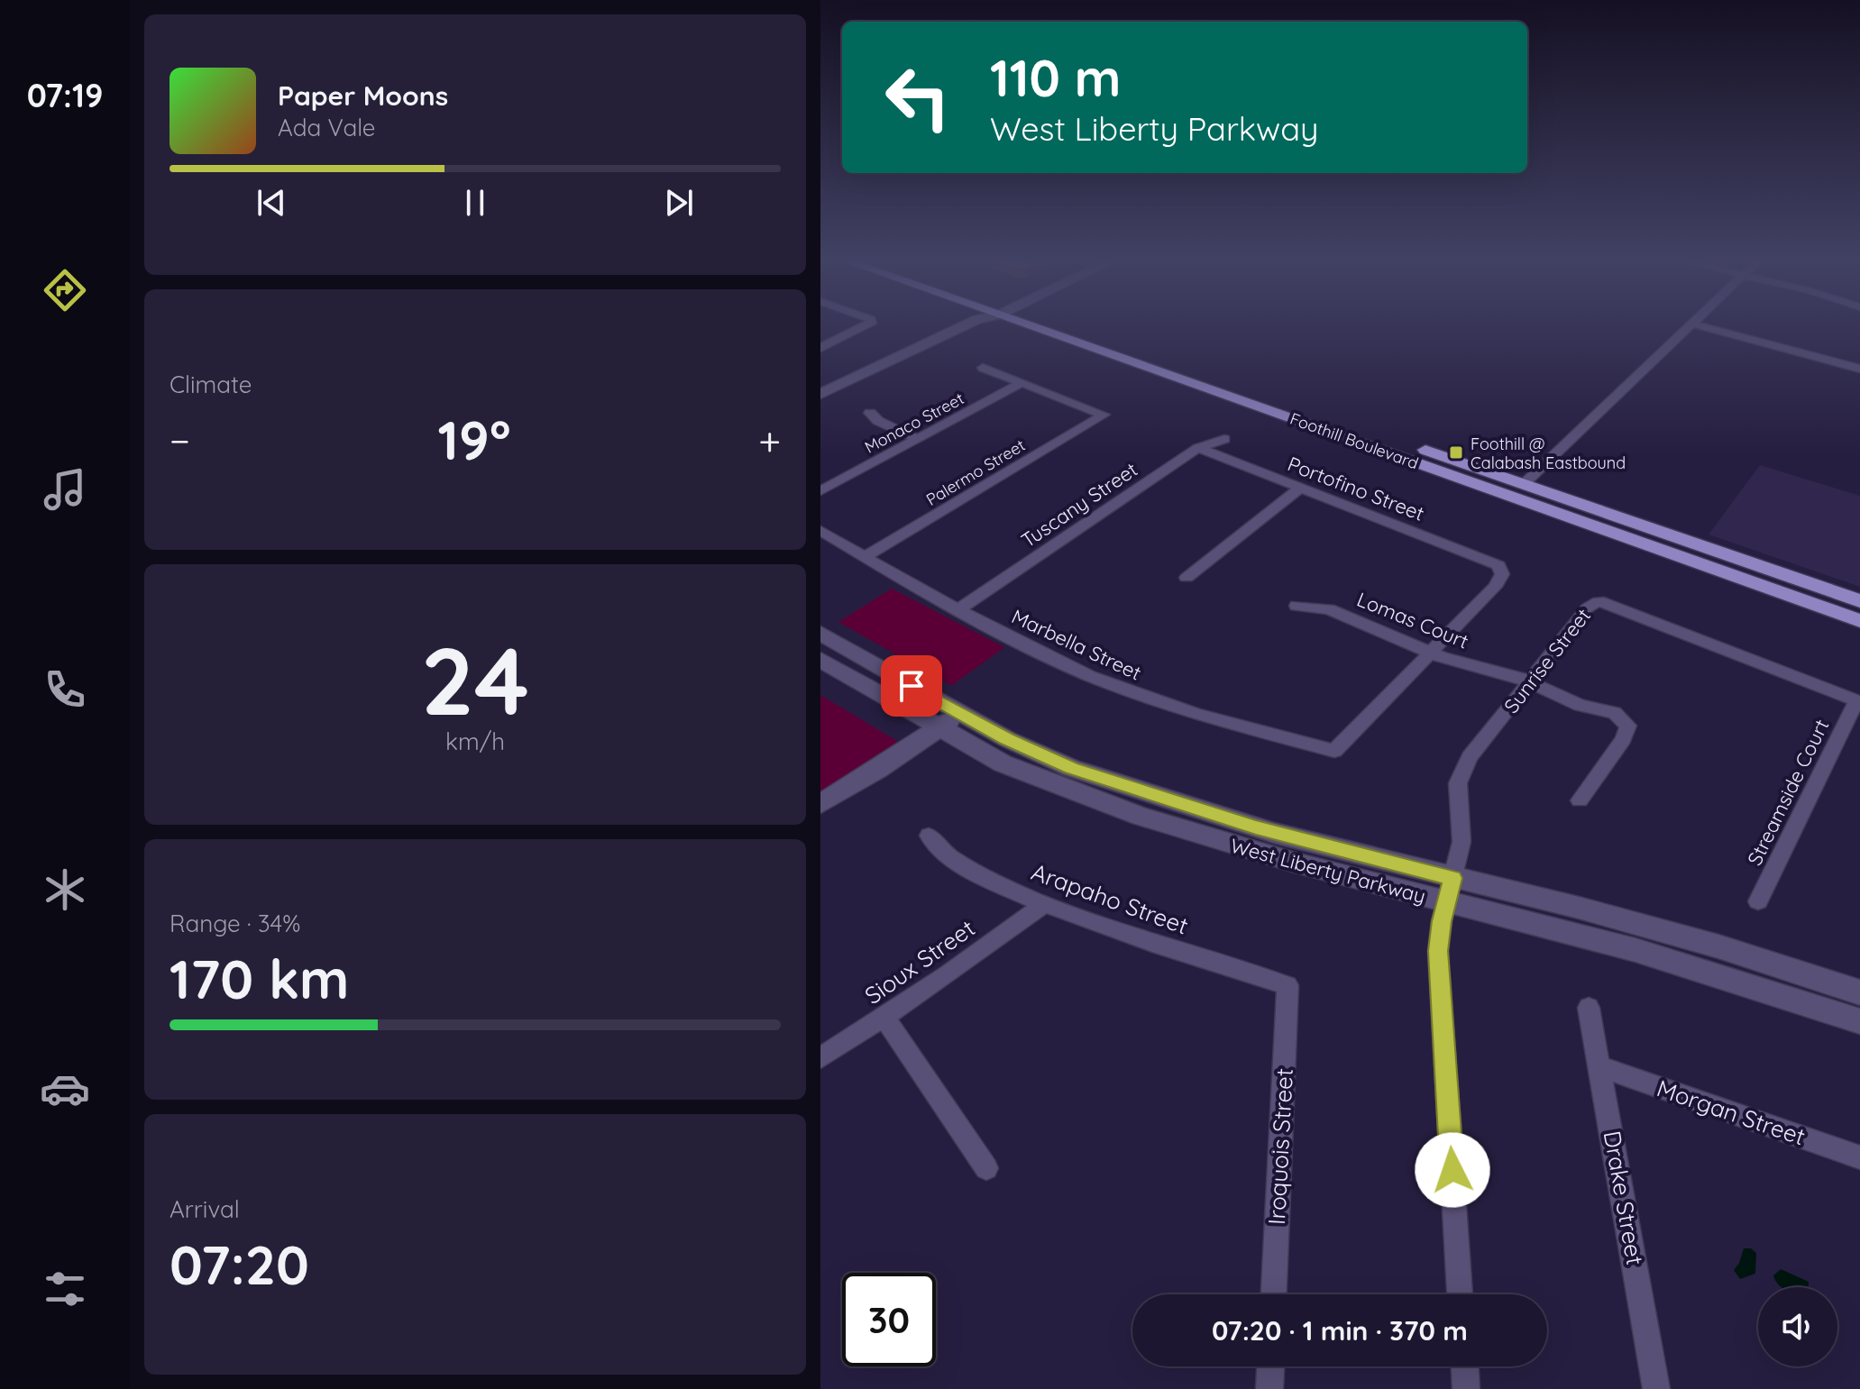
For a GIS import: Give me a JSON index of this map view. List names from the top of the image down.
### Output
{
  "streets": {
    "main road": ["Foothill Boulevard"],
    "street": [
      "Monaco Street",
      "Palermo Street",
      "Portofino Street",
      "Tuscany Street",
      "Lomas Court",
      "Marbella Street",
      "Sunrise Street",
      "Streamside Court",
      "West Liberty Parkway",
      "Arapaho Street",
      "Sioux Street",
      "Morgan Street",
      "Iroquois Street",
      "Drake Street"
    ]
  },
  "crossings": [
    ["Monaco Street", "Palermo Street"],
    ["Palermo Street", "Marbella Street"],
    ["Portofino Street", "Tuscany Street"],
    ["Portofino Street", "Lomas Court"],
    ["Portofino Street", "Marbella Street"],
    ["Tuscany Street", "Marbella Street"],
    ["Lomas Court", "Marbella Street"],
    ["Lomas Court", "Sunrise Street"],
    ["Sunrise Street", "Streamside Court"],
    ["Sunrise Street", "West Liberty Parkway"],
    ["Arapaho Street", "Sioux Street"],
    ["Arapaho Street", "Iroquois Street"],
    ["Morgan Street", "Drake Street"]
  ],
  "places": {
    "transit": ["Foothill @ Calabash Eastbound"]
  },
  "page": {
    "tabs": "07:19",
    "turn": ["110 m", "West Liberty Parkway"],
    "song": ["Paper Moons", "Ada Vale"],
    "tile": [
      "Climate",
      ["24", "km/h"],
      ["Range · 34%", "170 km"],
      ["Arrival", "07:20"]
    ],
    "heat": ["−", "19°", "+"],
    "limit": "30",
    "trip": "07:20 · 1 min · 370 m"
  }
}
